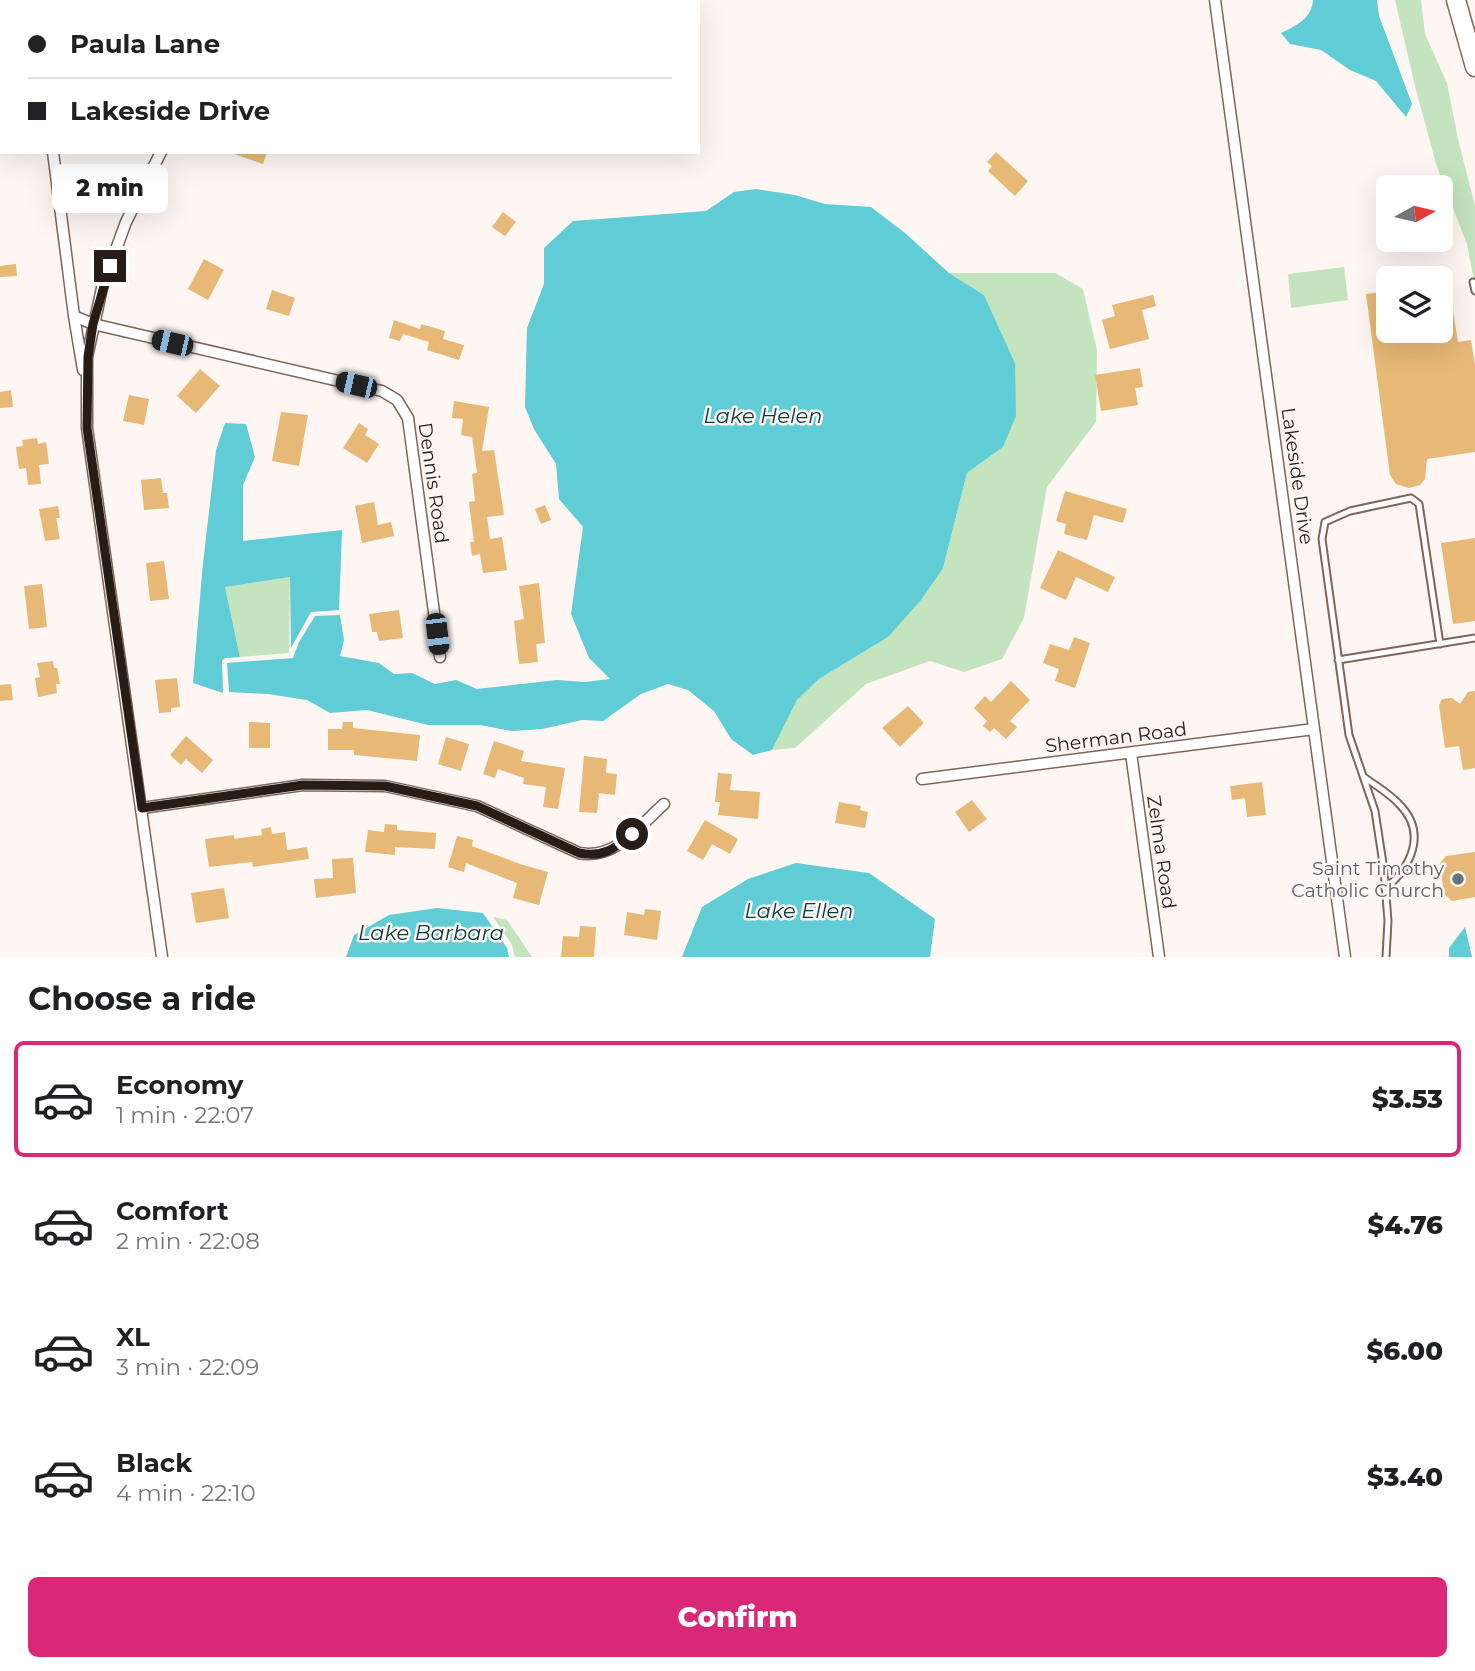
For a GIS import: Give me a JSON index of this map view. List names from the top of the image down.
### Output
{
  "streets": {
    "street": [
      "Lakeside Drive",
      "Dennis Road",
      "Sherman Road",
      "Zelma Road"
    ]
  },
  "crossings": [
    ["Lakeside Drive", "Sherman Road"],
    ["Sherman Road", "Zelma Road"]
  ],
  "water": ["Lake Helen", "Lake Ellen", "Lake Barbara"],
  "places": ["Saint Timothy Catholic Church"],
  "north": "right",
  "page": {
    "banner": ["Paula Lane", "Lakeside Drive"],
    "bubble": "2 min",
    "heading": "Choose a ride",
    "list": [
      {
        "name": "Economy",
        "note": "1 min · 22:07",
        "value": "$3.53"
      },
      {
        "name": "Comfort",
        "note": "2 min · 22:08",
        "value": "$4.76"
      },
      {
        "name": "XL",
        "note": "3 min · 22:09",
        "value": "$6.00"
      },
      {
        "name": "Black",
        "note": "4 min · 22:10",
        "value": "$3.40"
      }
    ],
    "buttons": "Confirm"
  }
}
